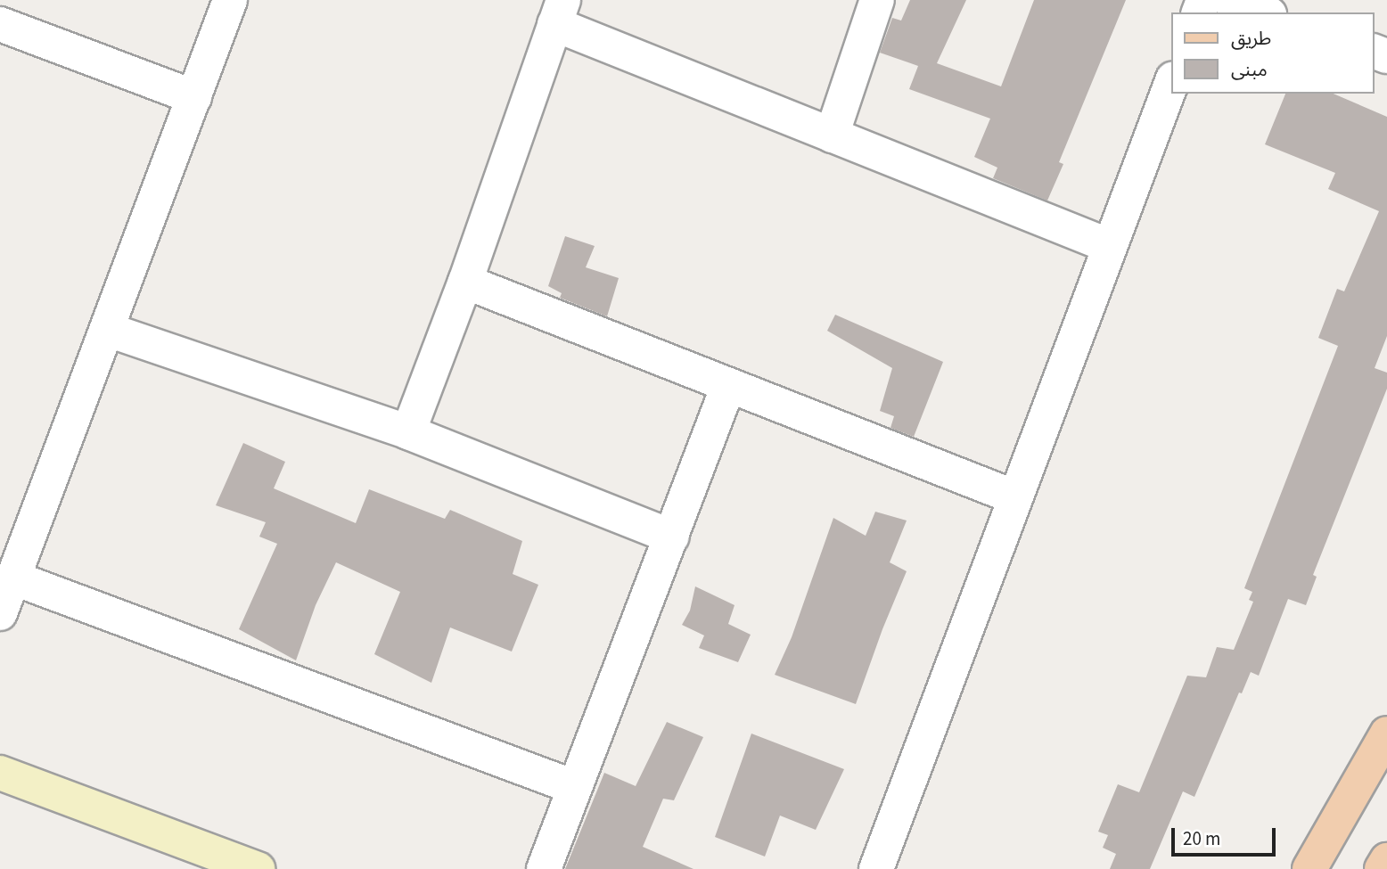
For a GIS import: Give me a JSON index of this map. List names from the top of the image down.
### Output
{
  "legend": ["طريق", "مبنى"],
  "scale_bar": "20 m"
}
